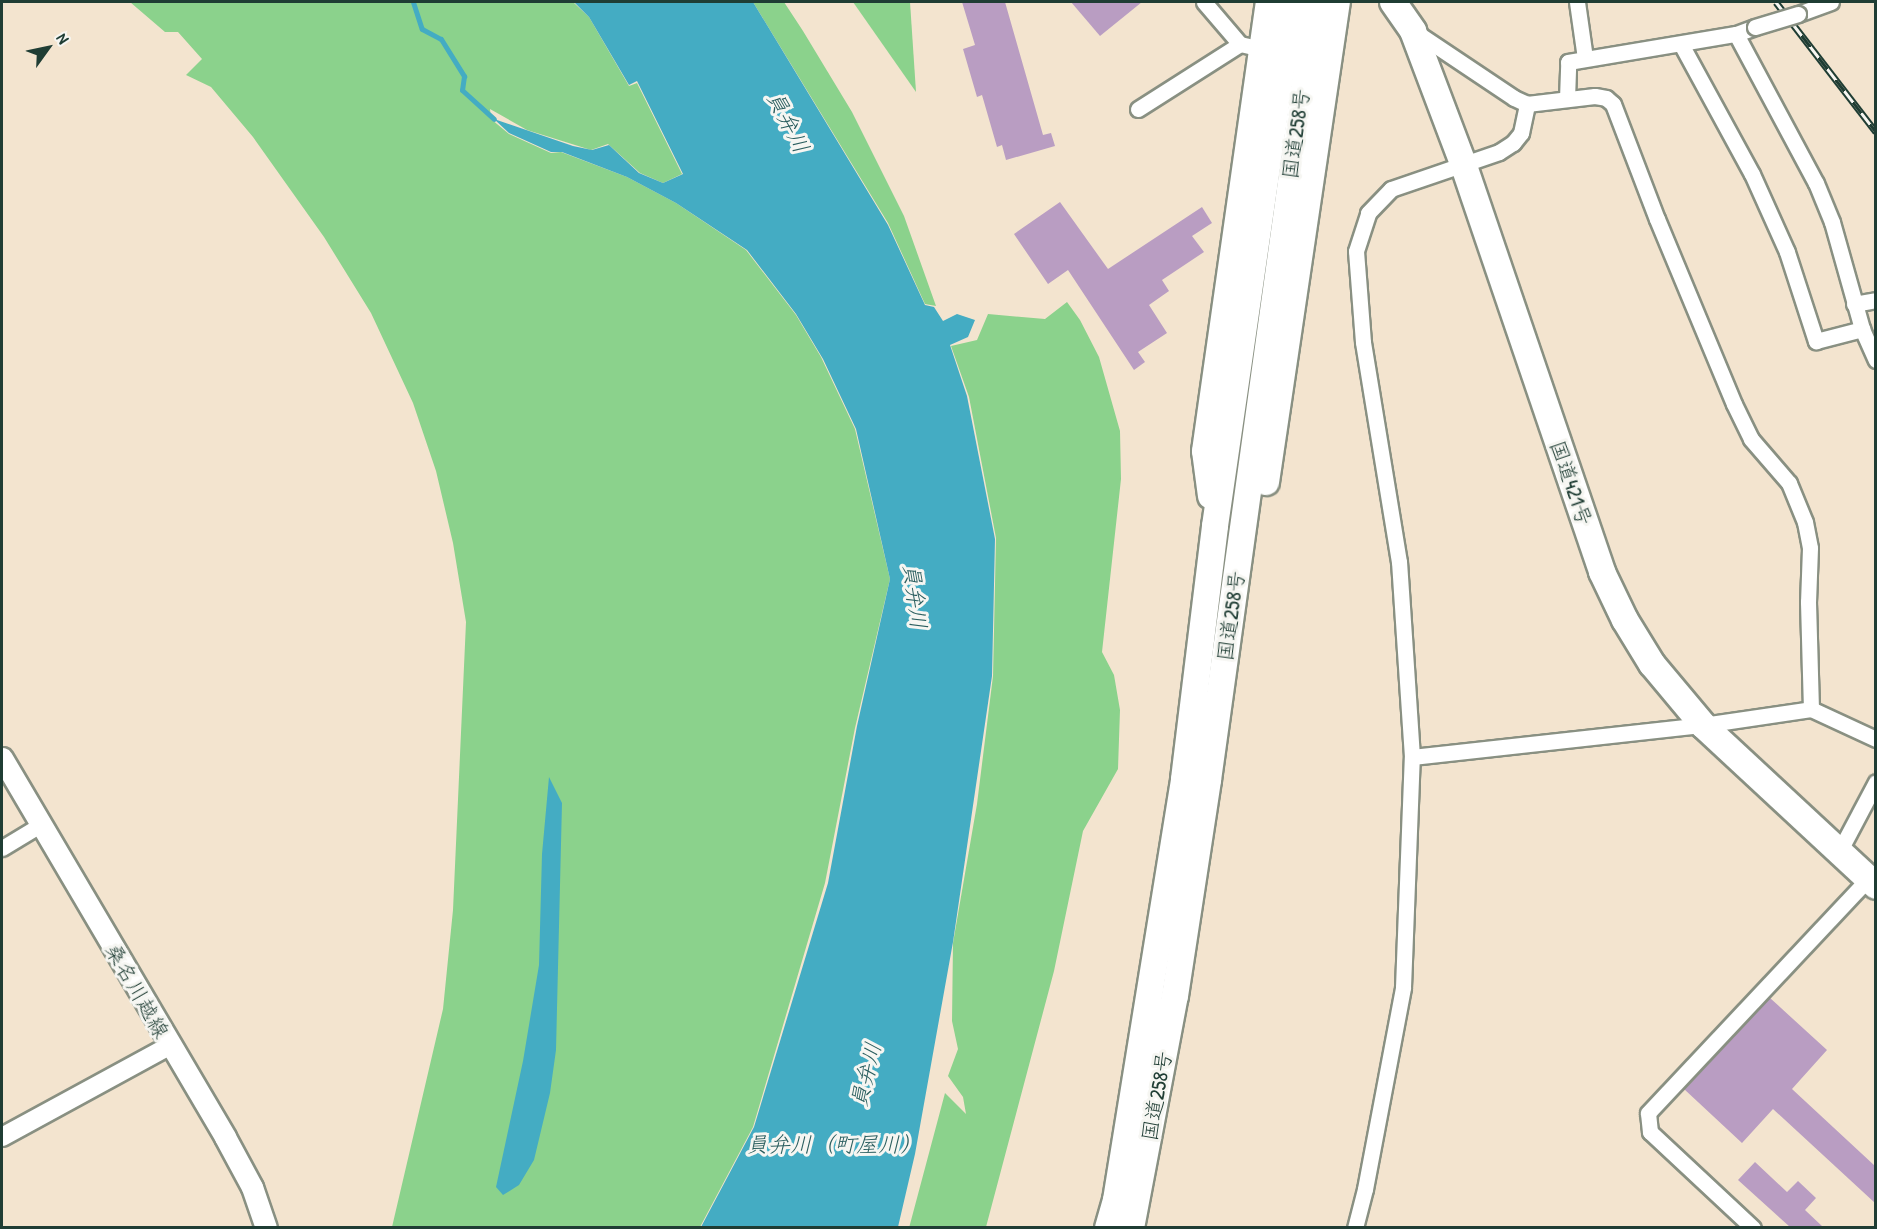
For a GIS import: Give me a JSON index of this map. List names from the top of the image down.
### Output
{
  "streets": {
    "highway": ["国道258号", "国道421号"],
    "main road": ["桑名川越線"]
  },
  "water": ["員弁川", "員弁川（町屋川）"],
  "north": "top right"
}
